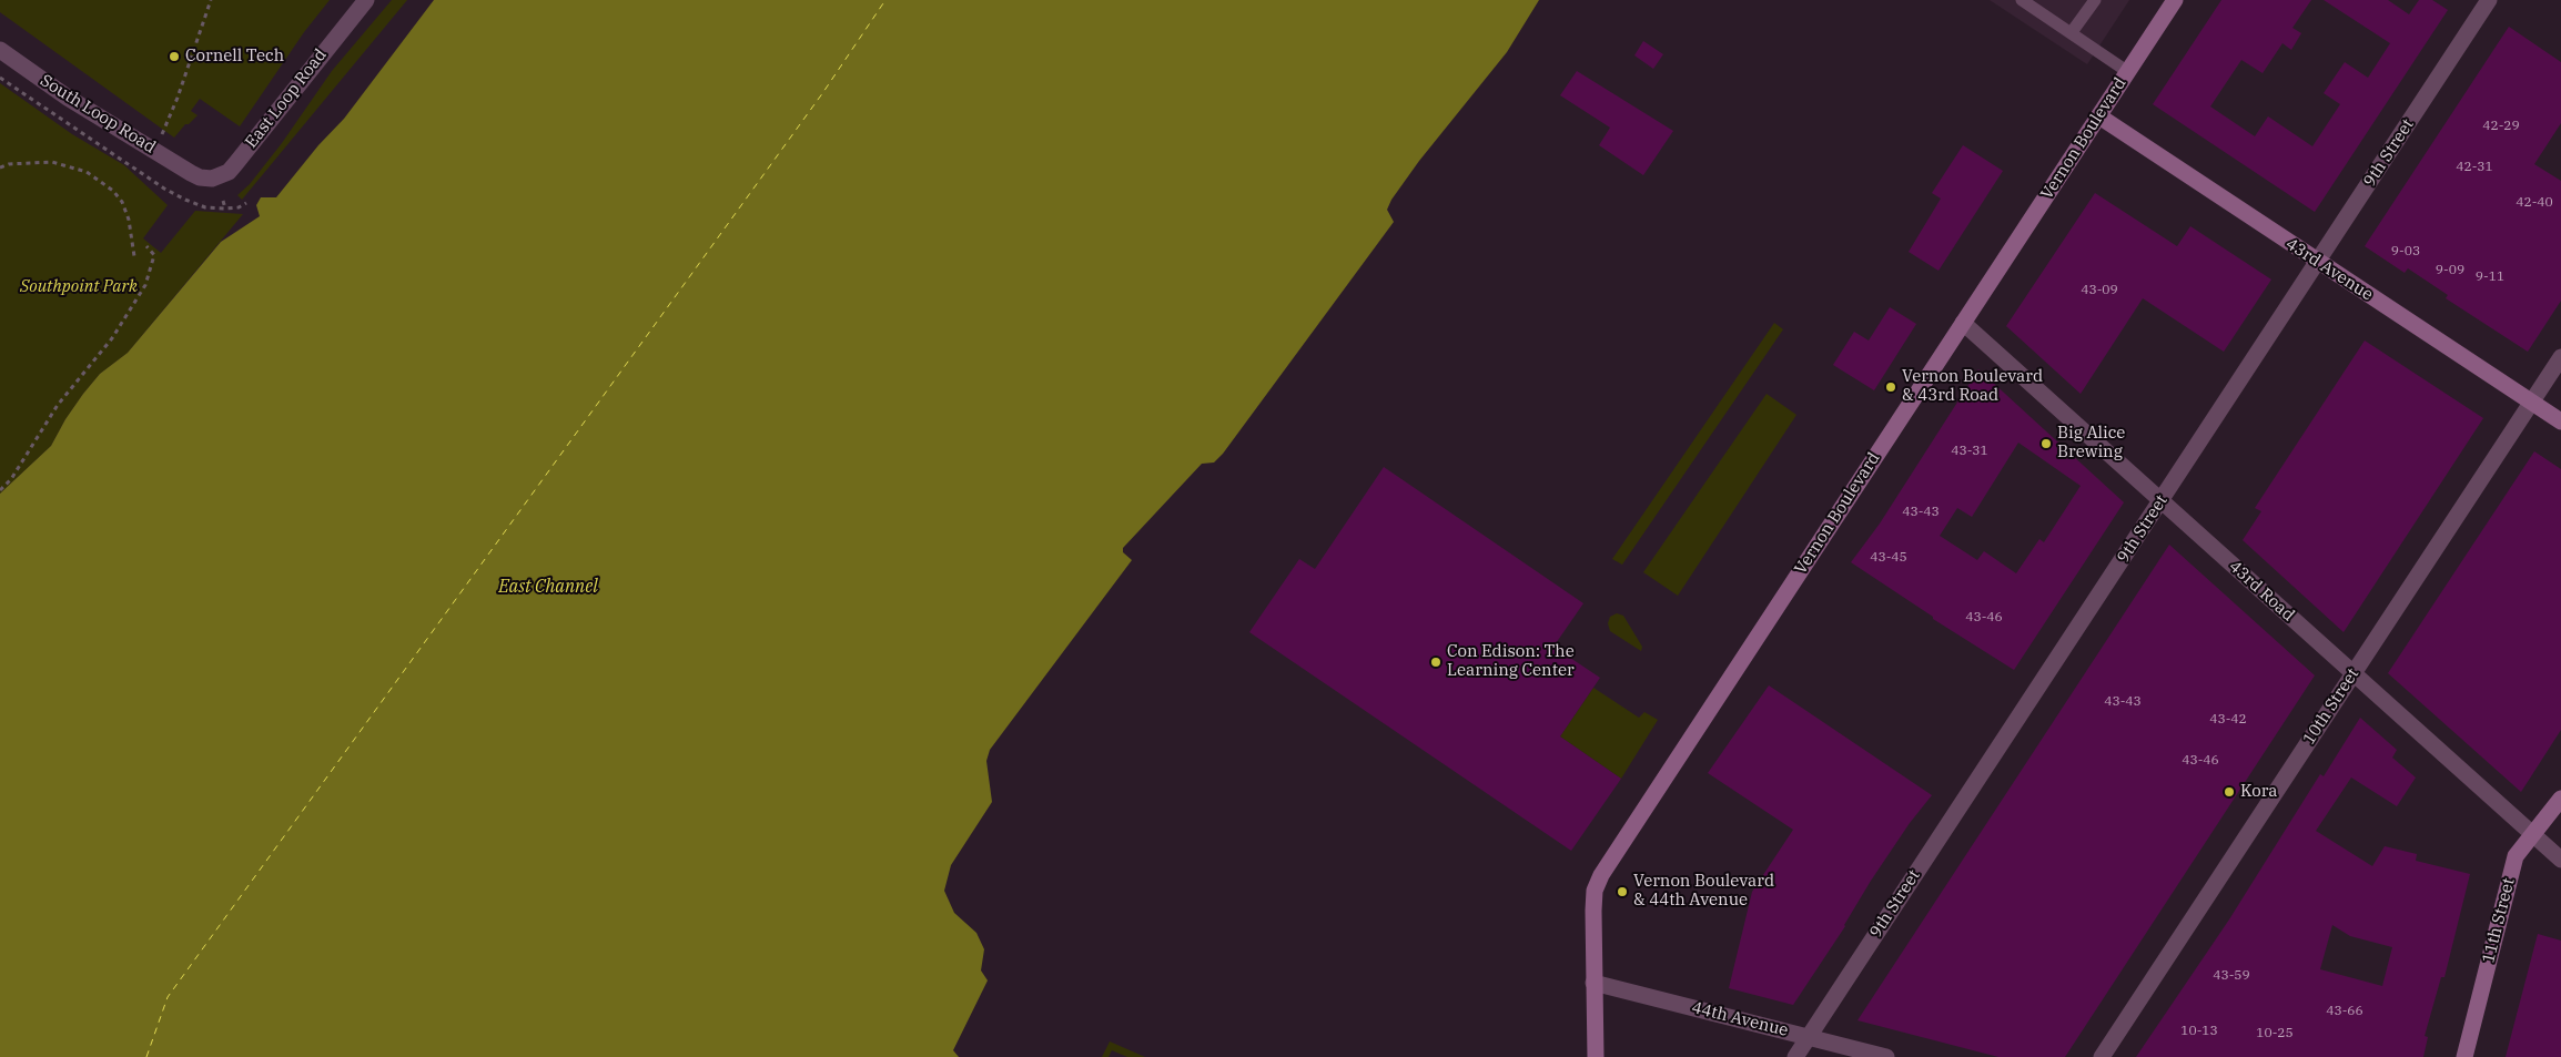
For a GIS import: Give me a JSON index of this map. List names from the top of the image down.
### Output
{
  "streets": {
    "main road": ["Vernon Boulevard", "43rd Avenue", "11th Street"],
    "street": [
      "East Loop Road",
      "South Loop Road",
      "9th Street",
      "43rd Road",
      "10th Street",
      "44th Avenue"
    ]
  },
  "crossings": [
    ["East Loop Road", "South Loop Road"],
    ["Vernon Boulevard", "43rd Avenue"],
    ["Vernon Boulevard", "43rd Road"],
    ["Vernon Boulevard", "44th Avenue"],
    ["9th Street", "43rd Avenue"],
    ["9th Street", "43rd Road"],
    ["9th Street", "44th Avenue"],
    ["43rd Avenue", "10th Street"],
    ["43rd Road", "10th Street"],
    ["43rd Road", "11th Street"]
  ],
  "water": ["East Channel"],
  "parks": ["Southpoint Park"],
  "places": [
    "Cornell Tech",
    "Vernon Boulevard & 43rd Road",
    "Big Alice Brewing",
    "Con Edison: The Learning Center",
    "Kora",
    "Vernon Boulevard & 44th Avenue"
  ],
  "house_numbers": [
    "42-29",
    "42-31",
    "42-40",
    "9-03",
    "9-09",
    "9-11",
    "43-09",
    "43-31",
    "43-43",
    "43-45",
    "43-46",
    "43-43",
    "43-42",
    "43-46",
    "43-59",
    "43-66",
    "10-13",
    "10-25"
  ]
}
